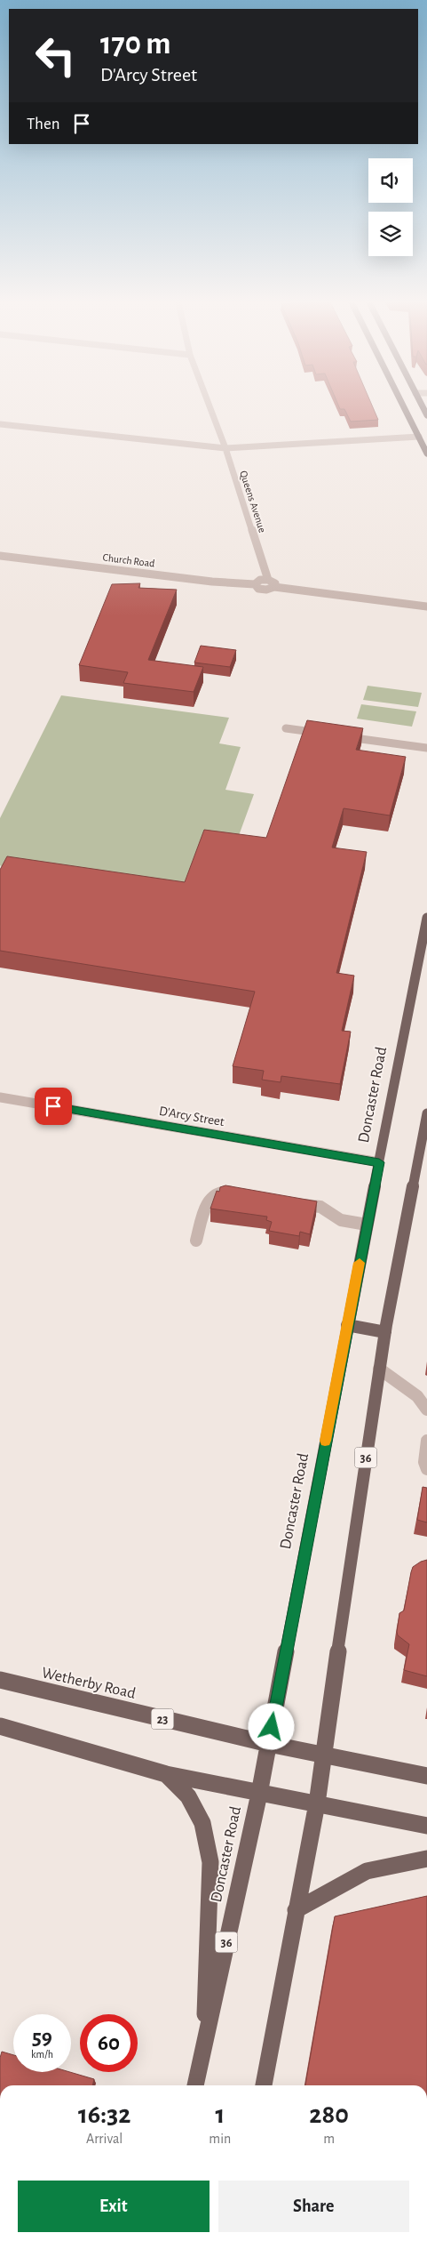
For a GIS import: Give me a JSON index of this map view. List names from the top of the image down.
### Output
{
  "streets": {
    "main road": [
      "Doncaster Road",
      "36",
      "Wetherby Road",
      "23"
    ],
    "street": ["Queens Avenue", "Church Road", "D'Arcy Street"]
  },
  "crossings": [
    ["Doncaster Road", "D'Arcy Street"],
    ["Doncaster Road", "Wetherby Road"],
    ["36", "Wetherby Road"]
  ],
  "page": {
    "turn": ["170 m", "D'Arcy Street"],
    "then": "Then",
    "speed": "59 km/h",
    "limit": "60",
    "eta": [
      "16:32",
      "Arrival",
      "1",
      "min",
      "280",
      "m"
    ],
    "buttons": ["Exit", "Share"]
  }
}
